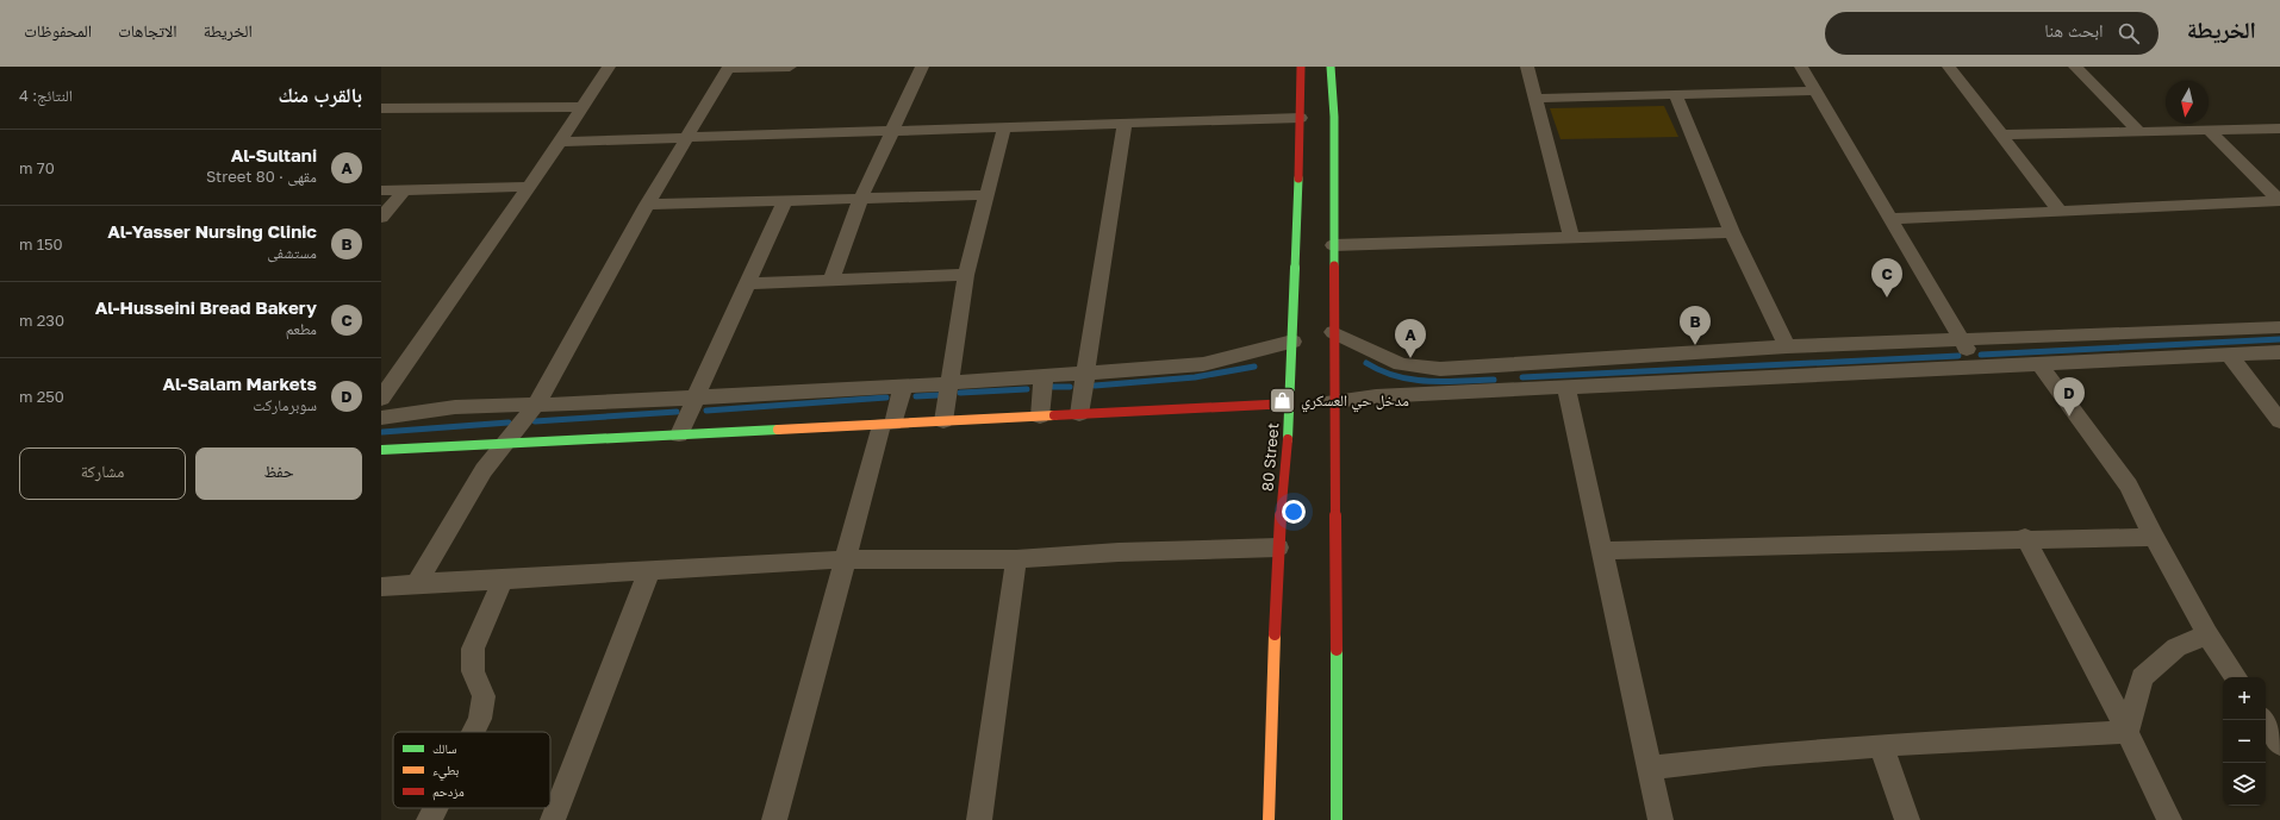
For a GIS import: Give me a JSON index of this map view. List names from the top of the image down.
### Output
{
  "streets": {
    "main road": ["80 Street"]
  },
  "places": {
    "shop": ["مدخل حي العسكري"]
  },
  "legend": ["سالك", "بطيء", "مزدحم"],
  "north": "bottom",
  "page": {
    "header": "الخريطة",
    "search": "ابحث هنا",
    "nav": ["الخريطة", "الاتجاهات", "المحفوظات"],
    "heading": ["بالقرب منك", "النتائج: 4"],
    "list": [
      {
        "mark": "A",
        "name": "Al-Sultani",
        "note": "مقهى · 80 Street",
        "value": "70 m"
      },
      {
        "mark": "B",
        "name": "Al-Yasser Nursing Clinic",
        "note": "مستشفى",
        "value": "150 m"
      },
      {
        "mark": "C",
        "name": "Al-Husseini Bread Bakery",
        "note": "مطعم",
        "value": "230 m"
      },
      {
        "mark": "D",
        "name": "Al-Salam Markets",
        "note": "سوبرماركت",
        "value": "250 m"
      }
    ],
    "pins": [
      "C",
      "B",
      "A",
      "D"
    ],
    "buttons": ["حفظ", "مشاركة"],
    "map_buttons": ["+", "−"]
  }
}
